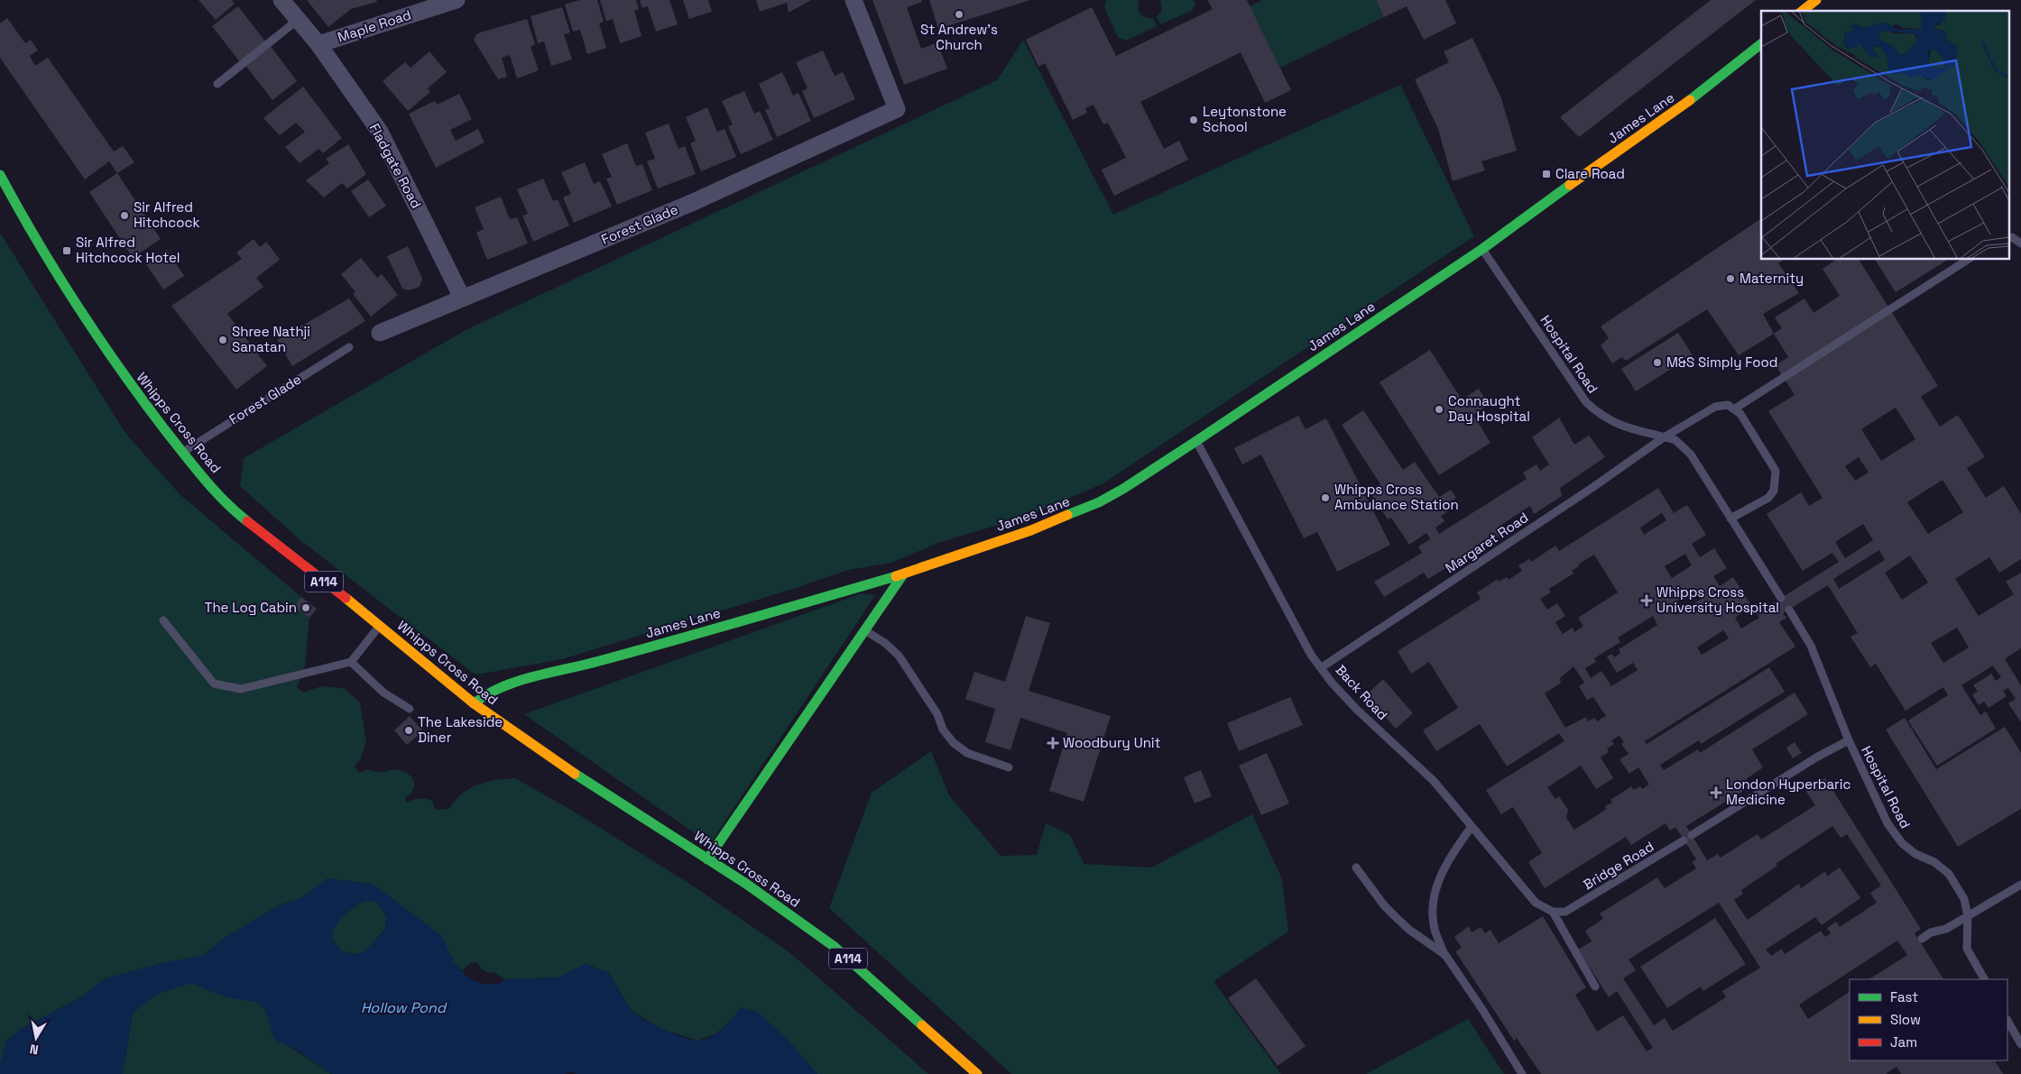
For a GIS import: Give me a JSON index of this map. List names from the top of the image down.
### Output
{
  "streets": {
    "street": [
      "Maple Road",
      "James Lane",
      "Fladgate Road",
      "Forest Glade",
      "Whipps Cross Road",
      "A114"
    ],
    "lane": [
      "Hospital Road",
      "Margaret Road",
      "Back Road",
      "Bridge Road"
    ]
  },
  "crossings": [
    ["Maple Road", "Fladgate Road"],
    ["James Lane", "Hospital Road"],
    ["James Lane", "Whipps Cross Road"],
    ["James Lane", "Back Road"],
    ["Fladgate Road", "Forest Glade"],
    ["Forest Glade", "Whipps Cross Road"],
    ["Hospital Road", "Margaret Road"],
    ["Margaret Road", "Back Road"],
    ["Back Road", "Bridge Road"]
  ],
  "water": ["Hollow Pond"],
  "places": {
    "other": [
      "St Andrew's Church",
      "Leytonstone School",
      "Sir Alfred Hitchcock",
      "Maternity",
      "Shree Nathji Sanatan",
      "M&S Simply Food",
      "Connaught Day Hospital",
      "Whipps Cross Ambulance Station",
      "The Log Cabin",
      "The Lakeside Diner"
    ],
    "transit": ["Clare Road", "Sir Alfred Hitchcock Hotel"],
    "health": ["Whipps Cross University Hospital", "Woodbury Unit", "London Hyperbaric Medicine"]
  },
  "legend": ["Fast", "Slow", "Jam"],
  "north": "bottom"
}
